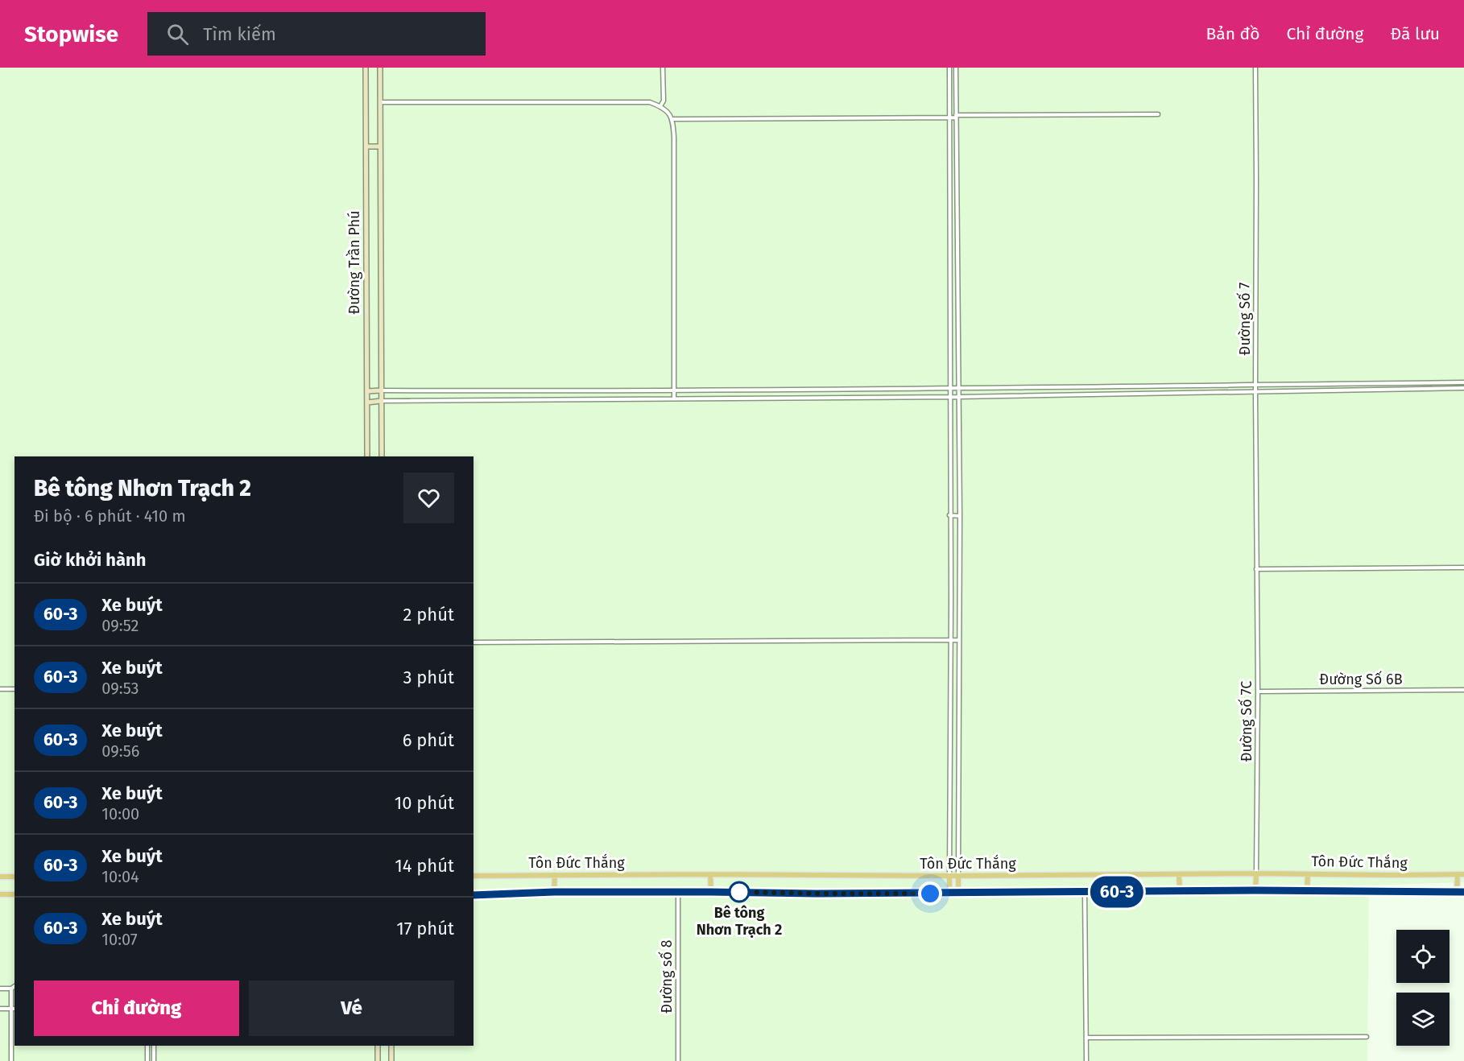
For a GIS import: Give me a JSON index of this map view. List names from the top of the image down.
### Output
{
  "streets": {
    "main road": ["Đường Trần Phú", "Tôn Đức Thắng"],
    "street": [
      "Đường Số 7",
      "Đường Số 6B",
      "Đường Số 7C",
      "Đường số 8"
    ]
  },
  "crossings": [
    ["Đường Số 7", "Đường Số 7C"],
    ["Đường Số 6B", "Đường Số 7C"],
    ["Đường Số 7C", "Tôn Đức Thắng"],
    ["Tôn Đức Thắng", "Đường số 8"]
  ],
  "places": ["Bê tông Nhơn Trạch 2"],
  "lines": ["bus line 60-3"],
  "page": {
    "header": "Stopwise",
    "search": "Tìm kiếm",
    "nav": ["Bản đồ", "Chỉ đường", "Đã lưu"],
    "on_map": "60-3",
    "heading": [
      ["Bê tông Nhơn Trạch 2", "Đi bộ · 6 phút · 410 m"],
      "Giờ khởi hành"
    ],
    "list": [
      {
        "mark": "60-3",
        "name": "Xe buýt",
        "note": "09:52",
        "value": "2 phút"
      },
      {
        "mark": "60-3",
        "name": "Xe buýt",
        "note": "09:53",
        "value": "3 phút"
      },
      {
        "mark": "60-3",
        "name": "Xe buýt",
        "note": "09:56",
        "value": "6 phút"
      },
      {
        "mark": "60-3",
        "name": "Xe buýt",
        "note": "10:00",
        "value": "10 phút"
      },
      {
        "mark": "60-3",
        "name": "Xe buýt",
        "note": "10:04",
        "value": "14 phút"
      },
      {
        "mark": "60-3",
        "name": "Xe buýt",
        "note": "10:07",
        "value": "17 phút"
      }
    ],
    "buttons": ["Chỉ đường", "Vé"]
  }
}
